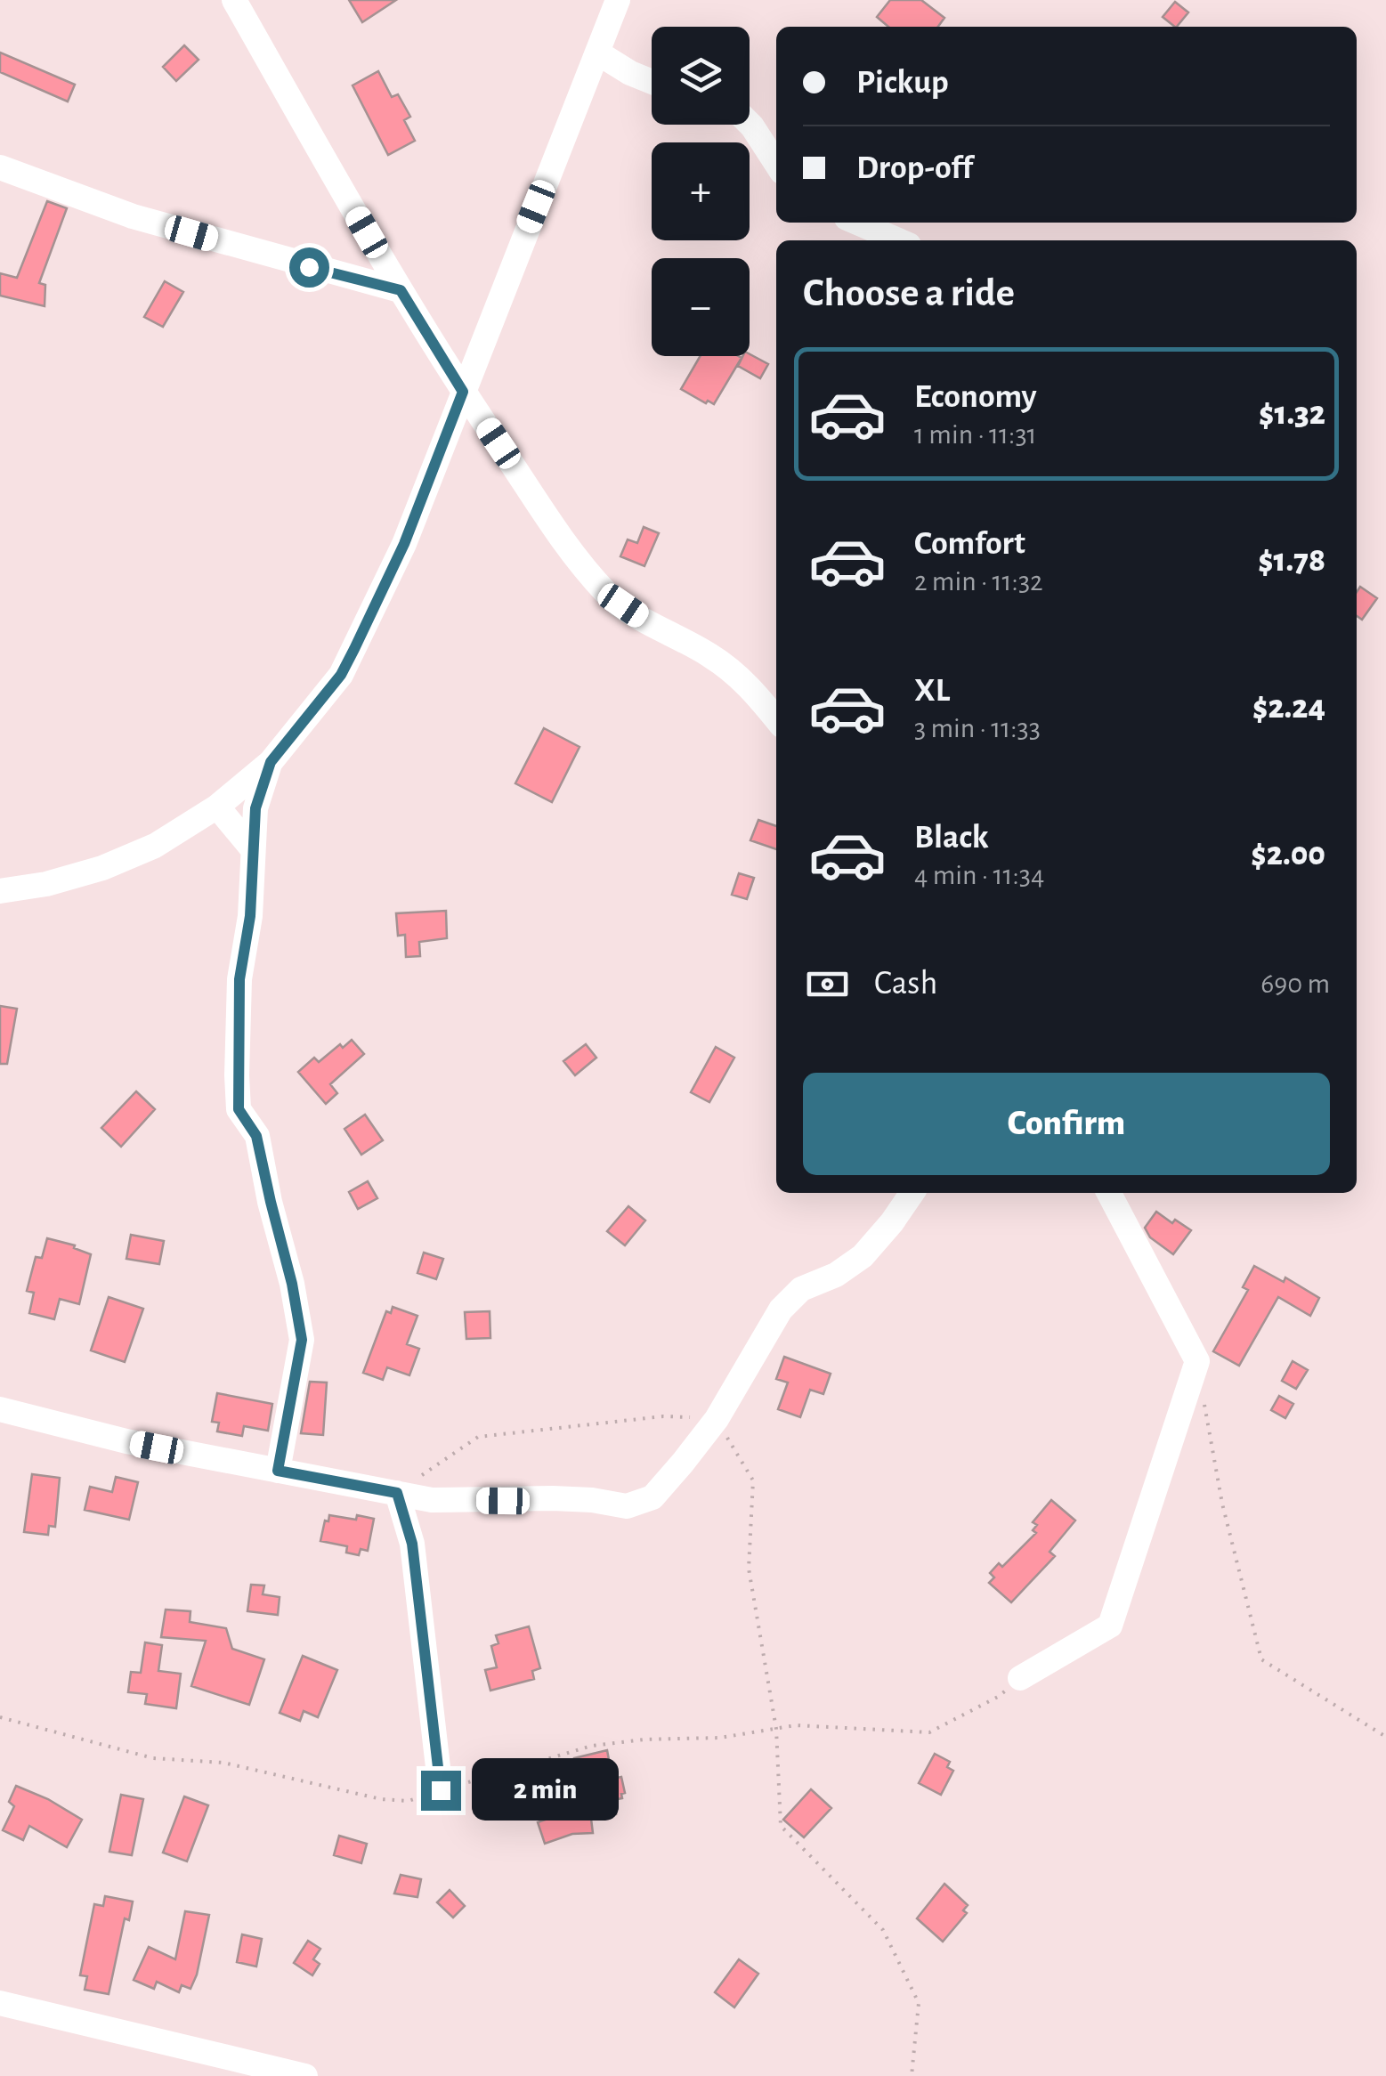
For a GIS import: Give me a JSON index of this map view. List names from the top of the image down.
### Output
{
  "page": {
    "map_buttons": ["+", "−"],
    "banner": ["Pickup", "Drop-off"],
    "heading": "Choose a ride",
    "list": [
      {
        "name": "Economy",
        "note": "1 min · 11:31",
        "value": "$1.32"
      },
      {
        "name": "Comfort",
        "note": "2 min · 11:32",
        "value": "$1.78"
      },
      {
        "name": "XL",
        "note": "3 min · 11:33",
        "value": "$2.24"
      },
      {
        "name": "Black",
        "note": "4 min · 11:34",
        "value": "$2.00"
      }
    ],
    "pay": ["Cash", "690 m"],
    "buttons": "Confirm",
    "bubble": "2 min"
  }
}
